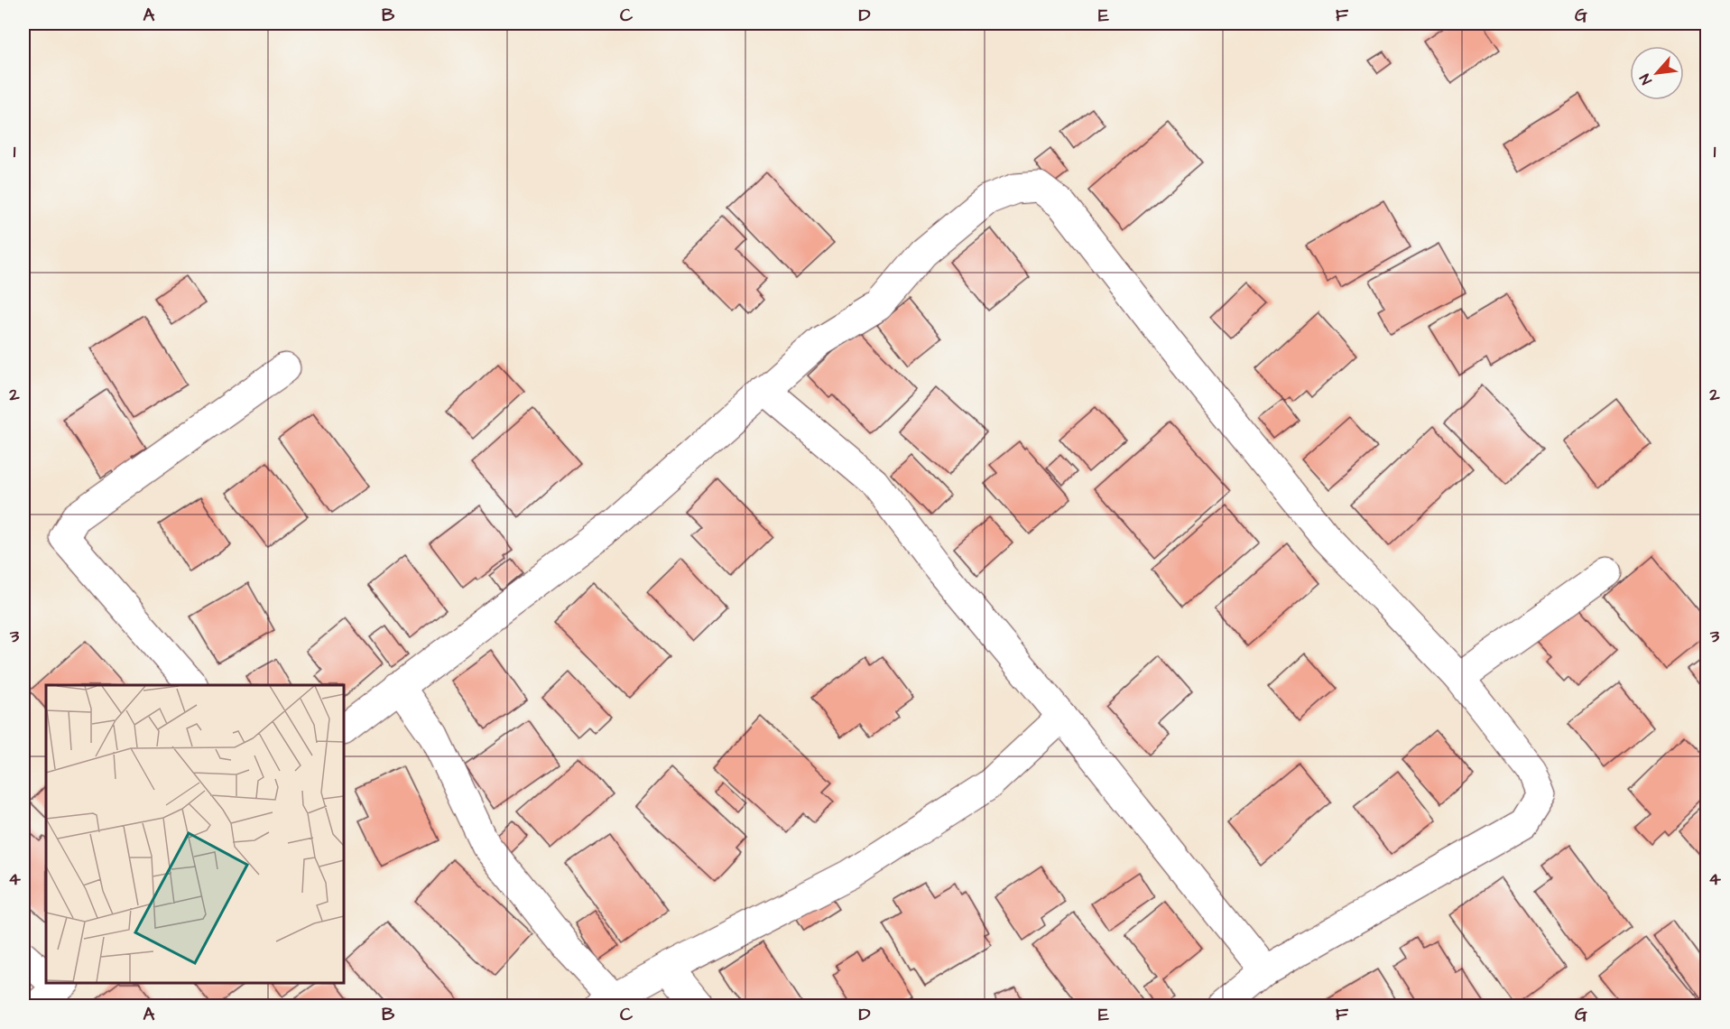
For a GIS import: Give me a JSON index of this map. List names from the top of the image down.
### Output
{
  "north": "bottom left",
  "grid": {
    "columns": [
      "A",
      "B",
      "C",
      "D",
      "E",
      "F",
      "G"
    ],
    "rows": [
      "1",
      "2",
      "3",
      "4"
    ]
  }
}
